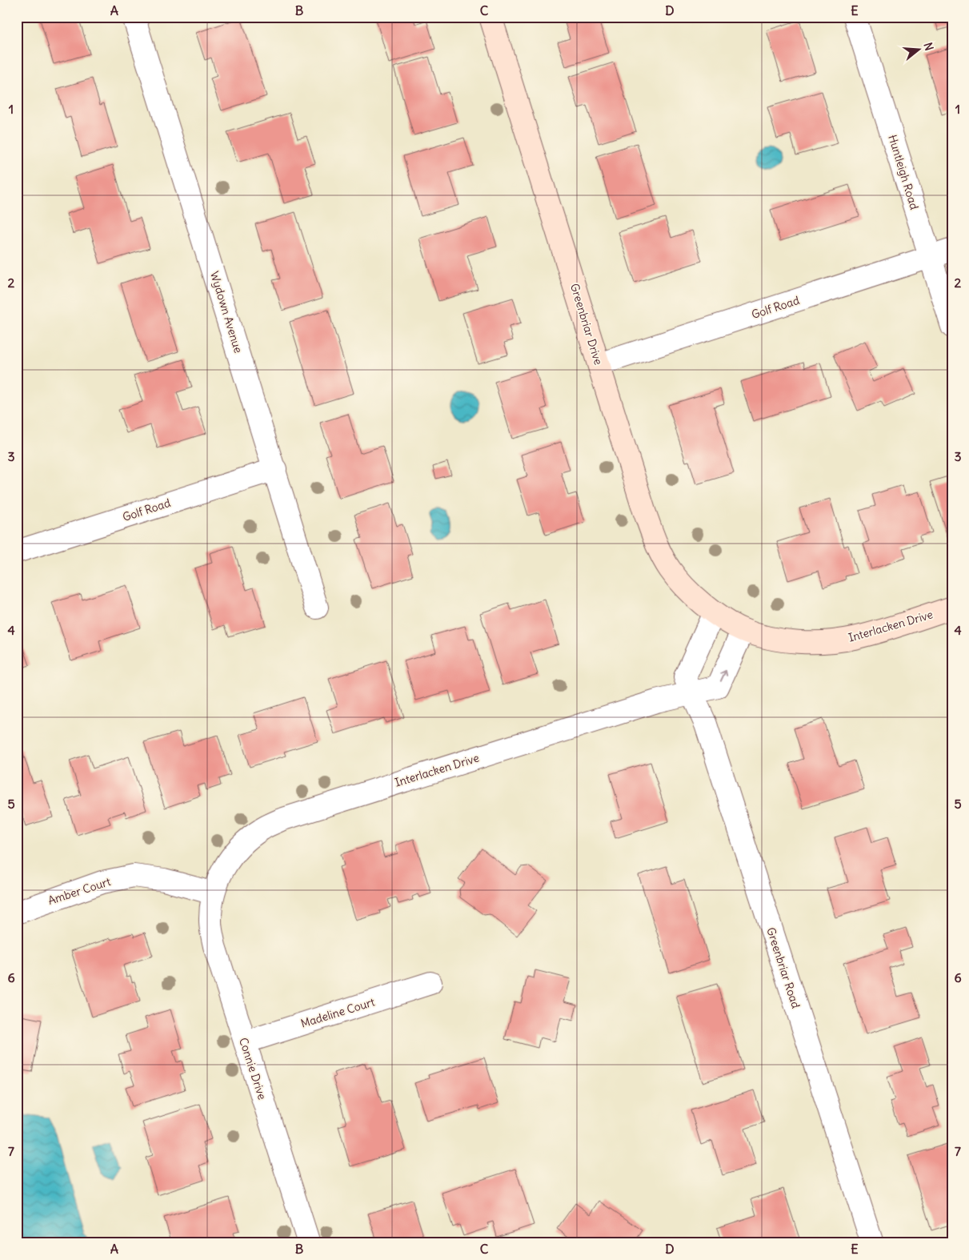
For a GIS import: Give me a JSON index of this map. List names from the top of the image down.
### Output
{
  "streets": {
    "street": [
      "Huntleigh Road",
      "Golf Road",
      "Wydown Avenue",
      "Greenbriar Drive",
      "Interlacken Drive",
      "Amber Court",
      "Greenbriar Road",
      "Madeline Court",
      "Connie Drive"
    ]
  },
  "crossings": [
    ["Huntleigh Road", "Golf Road"],
    ["Golf Road", "Wydown Avenue"],
    ["Golf Road", "Greenbriar Drive"],
    ["Greenbriar Drive", "Interlacken Drive"],
    ["Greenbriar Drive", "Greenbriar Road"],
    ["Interlacken Drive", "Amber Court"],
    ["Interlacken Drive", "Greenbriar Road"],
    ["Interlacken Drive", "Connie Drive"],
    ["Amber Court", "Connie Drive"],
    ["Madeline Court", "Connie Drive"]
  ],
  "north": "right",
  "grid": {
    "columns": [
      "A",
      "B",
      "C",
      "D",
      "E"
    ],
    "rows": [
      "1",
      "2",
      "3",
      "4",
      "5",
      "6",
      "7"
    ]
  }
}
